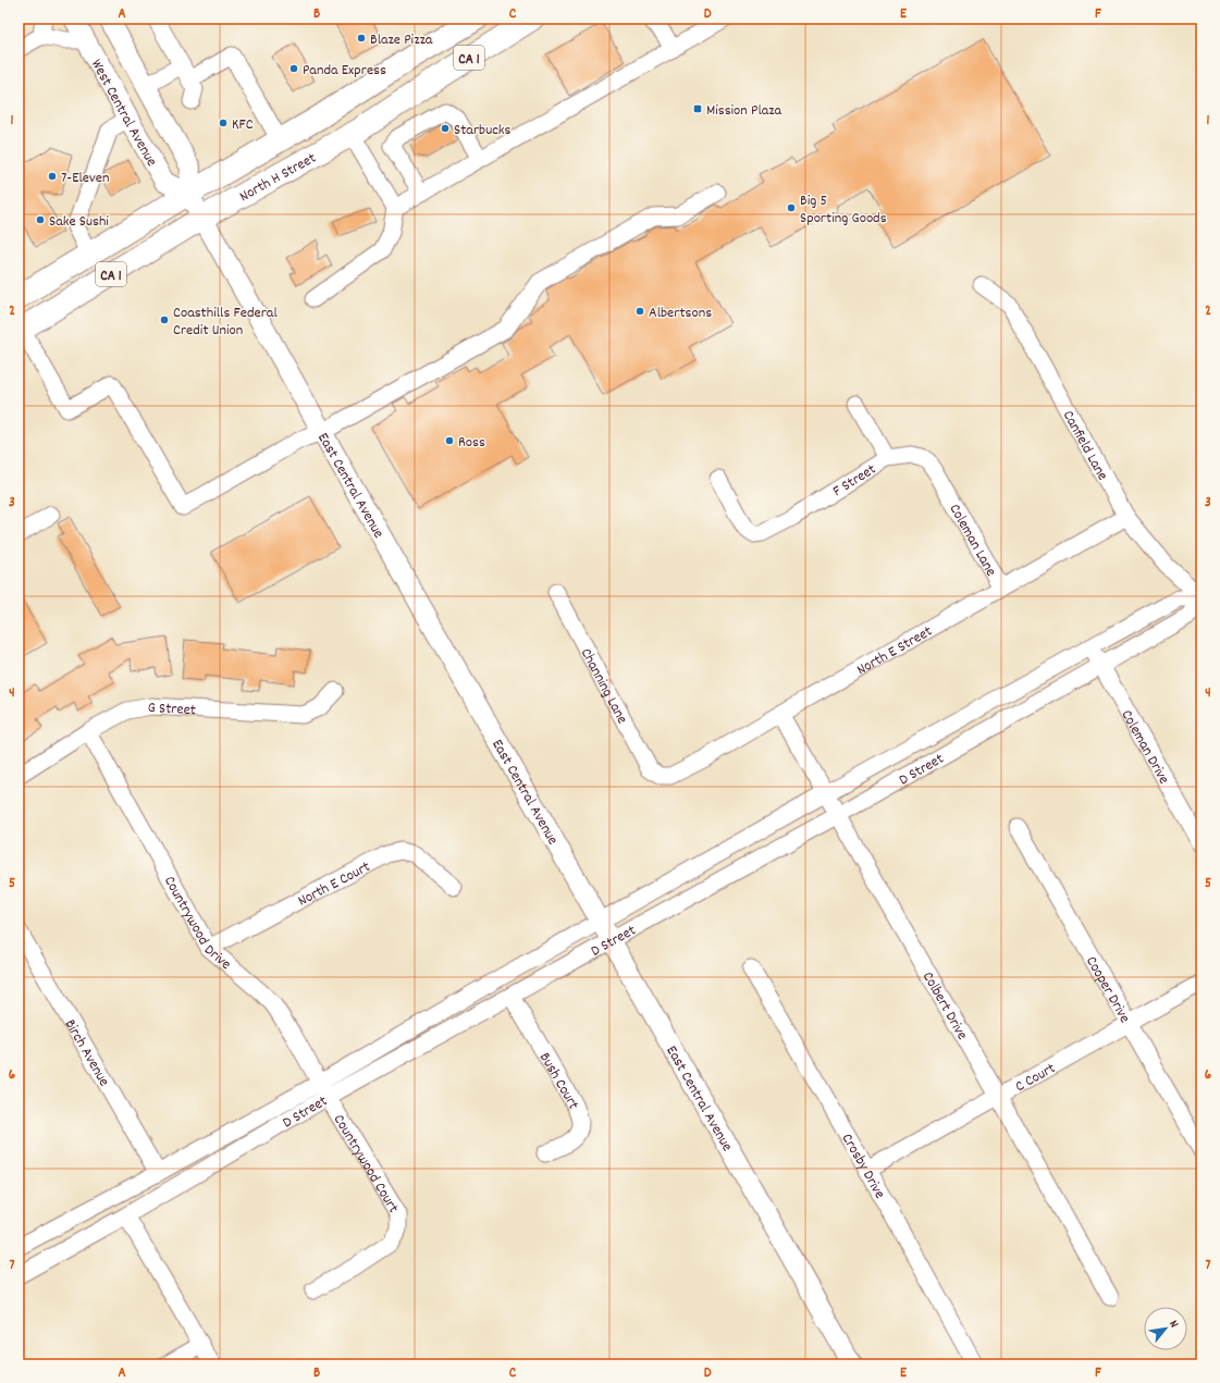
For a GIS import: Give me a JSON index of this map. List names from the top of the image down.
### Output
{
  "streets": {
    "highway": ["CA 1", "North H Street"],
    "main road": ["West Central Avenue", "East Central Avenue"],
    "street": [
      "Canfield Lane",
      "F Street",
      "Coleman Lane",
      "North E Street",
      "Channing Lane",
      "G Street",
      "Coleman Drive",
      "D Street",
      "North E Court",
      "Countrywood Drive",
      "Cooper Drive",
      "Colbert Drive",
      "Birch Avenue",
      "C Court",
      "Bush Court",
      "Countrywood Court",
      "Crosby Drive"
    ]
  },
  "crossings": [
    ["West Central Avenue", "North H Street"],
    ["North H Street", "East Central Avenue"],
    ["Canfield Lane", "North E Street"],
    ["Canfield Lane", "D Street"],
    ["F Street", "Coleman Lane"],
    ["East Central Avenue", "D Street"],
    ["Coleman Lane", "North E Street"],
    ["North E Street", "Channing Lane"],
    ["North E Street", "Colbert Drive"],
    ["G Street", "Countrywood Drive"],
    ["Coleman Drive", "D Street"],
    ["D Street", "Countrywood Drive"],
    ["D Street", "Colbert Drive"],
    ["D Street", "Birch Avenue"],
    ["D Street", "Bush Court"],
    ["D Street", "Countrywood Court"],
    ["North E Court", "Countrywood Drive"],
    ["Countrywood Drive", "Countrywood Court"],
    ["Cooper Drive", "C Court"],
    ["Colbert Drive", "C Court"],
    ["C Court", "Crosby Drive"]
  ],
  "places": {
    "other": [
      "Blaze Pizza",
      "Panda Express",
      "KFC",
      "Starbucks",
      "7-Eleven",
      "Big 5 Sporting Goods",
      "Sake Sushi",
      "Albertsons",
      "Coasthills Federal Credit Union",
      "Ross"
    ],
    "transit": ["Mission Plaza"]
  },
  "north": "top right",
  "grid": {
    "columns": [
      "A",
      "B",
      "C",
      "D",
      "E",
      "F"
    ],
    "rows": [
      "1",
      "2",
      "3",
      "4",
      "5",
      "6",
      "7"
    ]
  }
}
